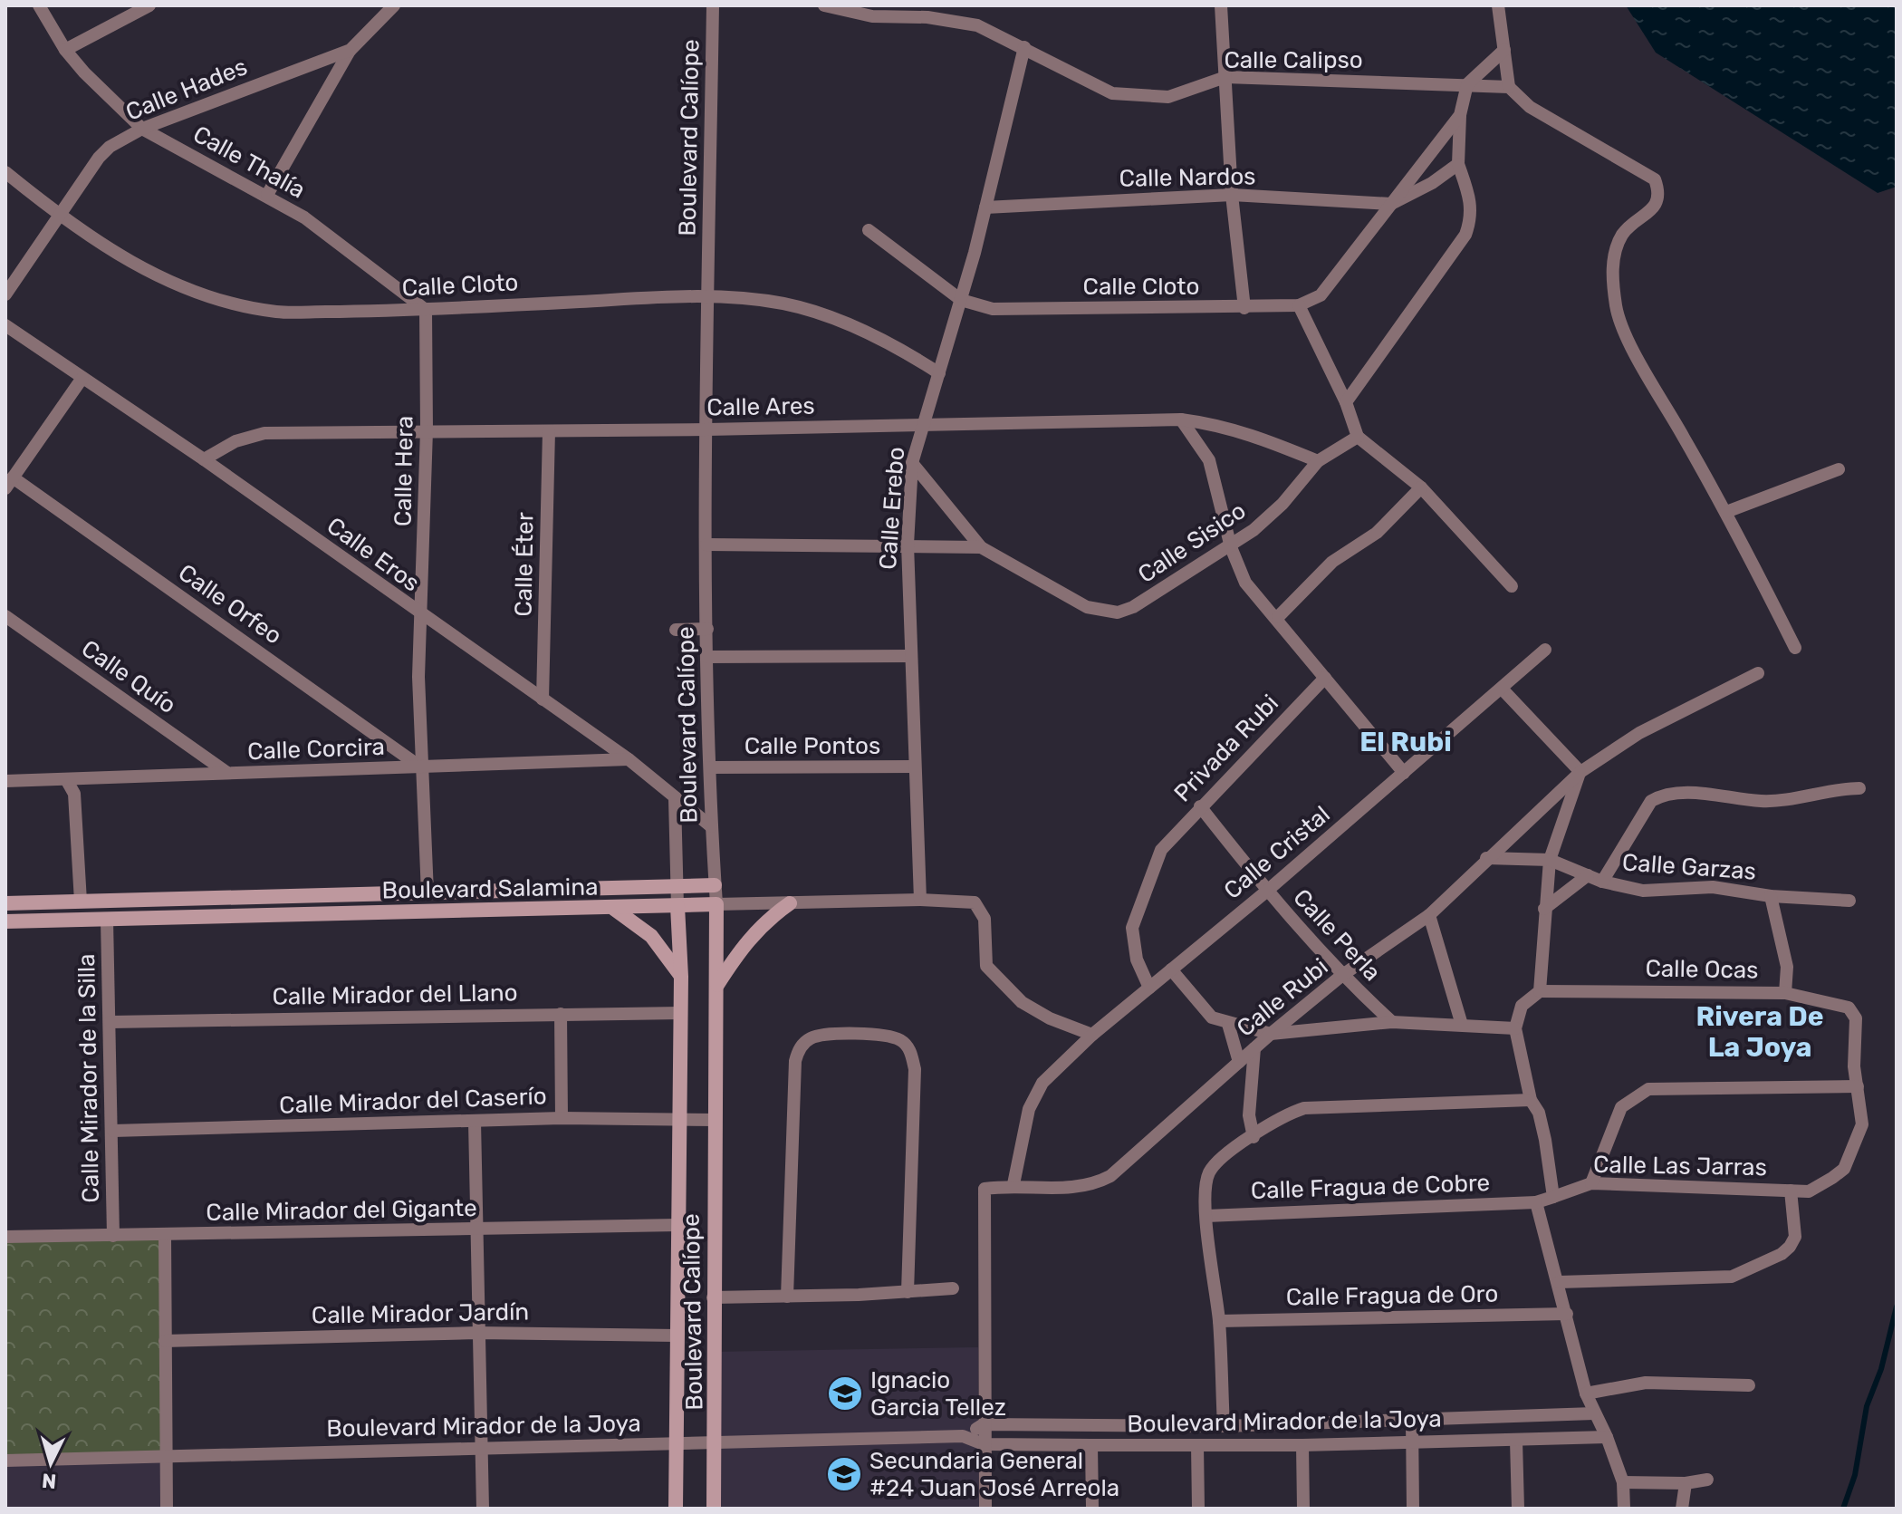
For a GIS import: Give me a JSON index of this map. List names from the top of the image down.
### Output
{
  "streets": {
    "street": [
      "Calle Calipso",
      "Calle Hades",
      "Boulevard Calíope",
      "Calle Thalía",
      "Calle Nardos",
      "Calle Cloto",
      "Calle Ares",
      "Calle Hera",
      "Calle Erebo",
      "Calle Sisico",
      "Calle Eros",
      "Calle Éter",
      "Calle Orfeo",
      "Calle Quío",
      "Calle Pontos",
      "Privada Rubi",
      "Calle Corcira",
      "Calle Cristal",
      "Calle Garzas",
      "Boulevard Salamina",
      "Calle Perla",
      "Calle Ocas",
      "Calle Mirador del Llano",
      "Calle Rubi",
      "Calle Mirador de la Silla",
      "Calle Mirador del Caserío",
      "Calle Las Jarras",
      "Calle Fragua de Cobre",
      "Calle Mirador del Gigante",
      "Calle Fragua de Oro",
      "Calle Mirador Jardín",
      "Boulevard Mirador de la Joya"
    ]
  },
  "crossings": [
    ["Calle Calipso", "Calle Erebo"],
    ["Calle Hades", "Calle Thalía"],
    ["Calle Hades", "Calle Cloto"],
    ["Boulevard Calíope", "Calle Cloto"],
    ["Boulevard Calíope", "Calle Ares"],
    ["Boulevard Calíope", "Calle Eros"],
    ["Boulevard Calíope", "Calle Pontos"],
    ["Boulevard Calíope", "Boulevard Salamina"],
    ["Boulevard Calíope", "Calle Mirador del Llano"],
    ["Boulevard Calíope", "Calle Mirador del Caserío"],
    ["Boulevard Calíope", "Calle Mirador del Gigante"],
    ["Boulevard Calíope", "Calle Mirador Jardín"],
    ["Boulevard Calíope", "Boulevard Mirador de la Joya"],
    ["Calle Thalía", "Calle Cloto"],
    ["Calle Thalía", "Calle Hera"],
    ["Calle Nardos", "Calle Cloto"],
    ["Calle Nardos", "Calle Erebo"],
    ["Calle Cloto", "Calle Hera"],
    ["Calle Cloto", "Calle Erebo"],
    ["Calle Ares", "Calle Hera"],
    ["Calle Ares", "Calle Erebo"],
    ["Calle Ares", "Calle Sisico"],
    ["Calle Ares", "Calle Eros"],
    ["Calle Ares", "Calle Éter"],
    ["Calle Hera", "Calle Eros"],
    ["Calle Hera", "Calle Orfeo"],
    ["Calle Hera", "Calle Corcira"],
    ["Calle Hera", "Boulevard Salamina"],
    ["Calle Erebo", "Calle Pontos"],
    ["Calle Erebo", "Boulevard Salamina"],
    ["Calle Eros", "Calle Éter"],
    ["Calle Eros", "Calle Corcira"],
    ["Calle Orfeo", "Calle Corcira"],
    ["Calle Quío", "Calle Corcira"],
    ["Privada Rubi", "Calle Cristal"],
    ["Privada Rubi", "Calle Perla"],
    ["Calle Cristal", "Boulevard Salamina"],
    ["Calle Cristal", "Calle Perla"],
    ["Calle Cristal", "Calle Rubi"],
    ["Calle Garzas", "Calle Rubi"],
    ["Boulevard Salamina", "Calle Mirador de la Silla"],
    ["Calle Perla", "Calle Rubi"],
    ["Calle Ocas", "Calle Las Jarras"],
    ["Calle Mirador del Llano", "Calle Mirador de la Silla"],
    ["Calle Rubi", "Boulevard Mirador de la Joya"],
    ["Calle Mirador de la Silla", "Calle Mirador del Caserío"],
    ["Calle Mirador de la Silla", "Calle Mirador del Gigante"],
    ["Calle Las Jarras", "Calle Fragua de Cobre"]
  ],
  "districts": ["El Rubi", "Rivera De La Joya"],
  "places": {
    "school or university": ["Ignacio Garcia Tellez", "Secundaria General #24 Juan José Arreola"]
  },
  "north": "bottom"
}
